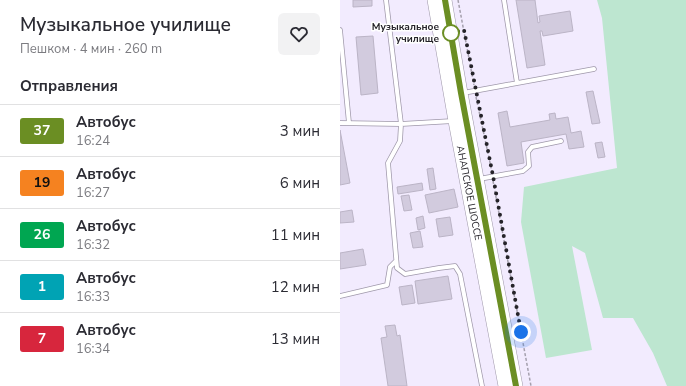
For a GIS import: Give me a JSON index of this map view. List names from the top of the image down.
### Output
{
  "streets": {
    "highway": ["АНАПСКОЕ ШОССЕ"]
  },
  "places": ["Музыкальное училище"],
  "lines": ["bus line 37"],
  "page": {
    "heading": [
      ["Музыкальное училище", "Пешком · 4 мин · 260 m"],
      "Отправления"
    ],
    "list": [
      {
        "mark": "37",
        "name": "Автобус",
        "note": "16:24",
        "value": "3 мин"
      },
      {
        "mark": "19",
        "name": "Автобус",
        "note": "16:27",
        "value": "6 мин"
      },
      {
        "mark": "26",
        "name": "Автобус",
        "note": "16:32",
        "value": "11 мин"
      },
      {
        "mark": "1",
        "name": "Автобус",
        "note": "16:33",
        "value": "12 мин"
      },
      {
        "mark": "7",
        "name": "Автобус",
        "note": "16:34",
        "value": "13 мин"
      }
    ]
  }
}
